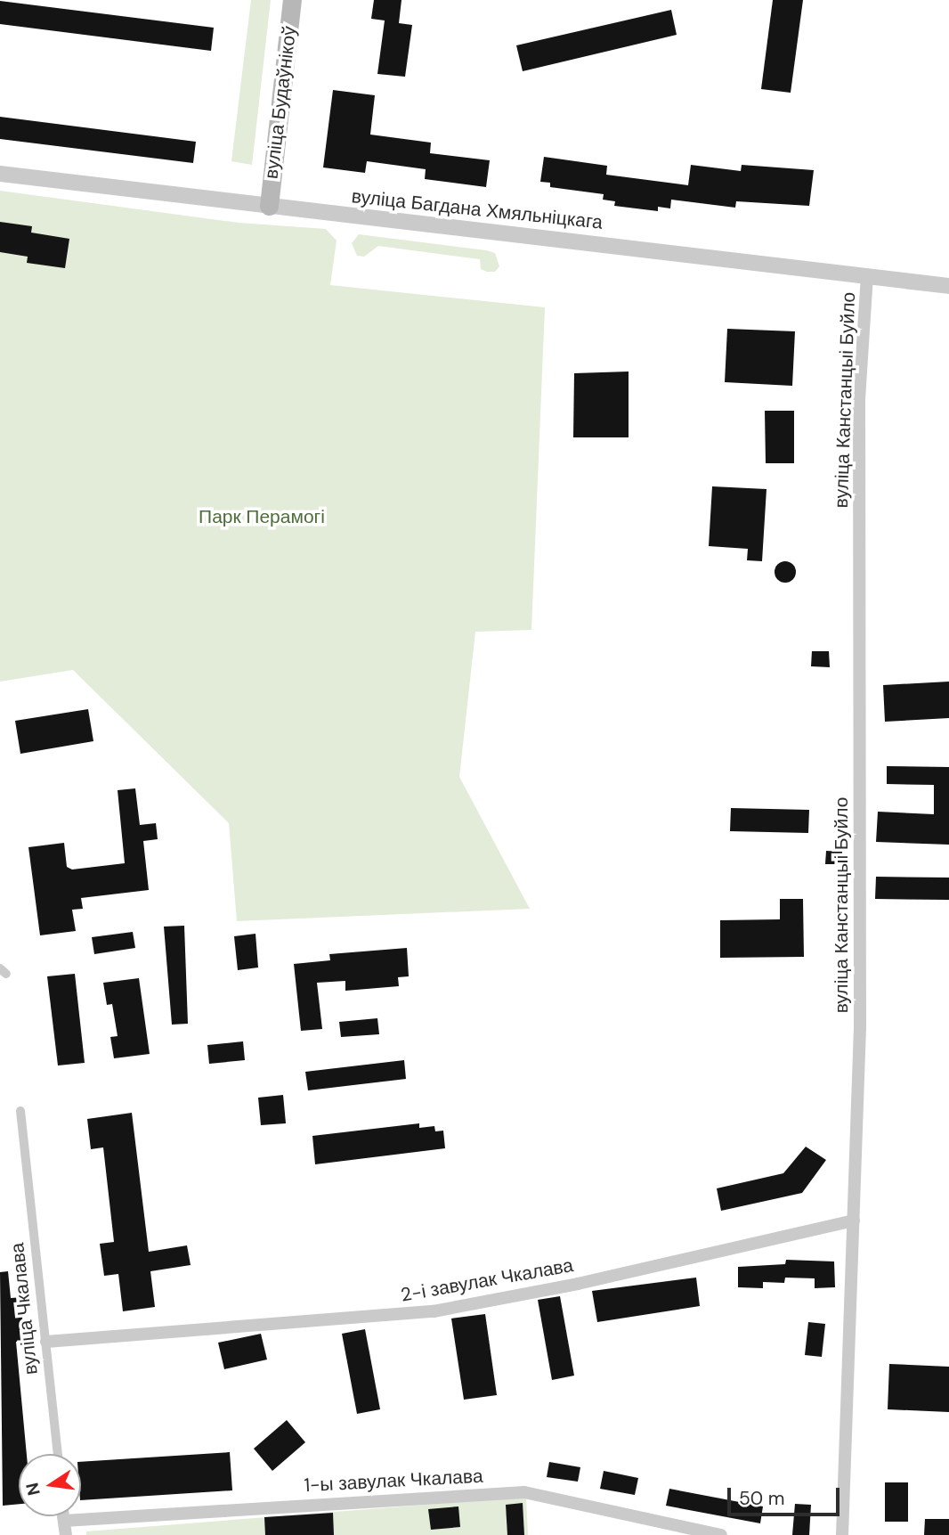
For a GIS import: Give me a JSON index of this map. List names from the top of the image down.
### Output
{
  "streets": {
    "main road": ["вуліца Будаўнікоў"],
    "street": [
      "вуліца Багдана Хмяльніцкага",
      "вуліца Канстанцыі Буйло",
      "2-і завулак Чкалава",
      "вуліца Чкалава",
      "1-ы завулак Чкалава"
    ]
  },
  "crossings": [
    ["вуліца Будаўнікоў", "вуліца Багдана Хмяльніцкага"],
    ["вуліца Багдана Хмяльніцкага", "вуліца Канстанцыі Буйло"],
    ["вуліца Канстанцыі Буйло", "2-і завулак Чкалава"],
    ["2-і завулак Чкалава", "вуліца Чкалава"]
  ],
  "parks": ["Парк Перамогі"],
  "scale_bar": "50 m",
  "north": "left"
}
